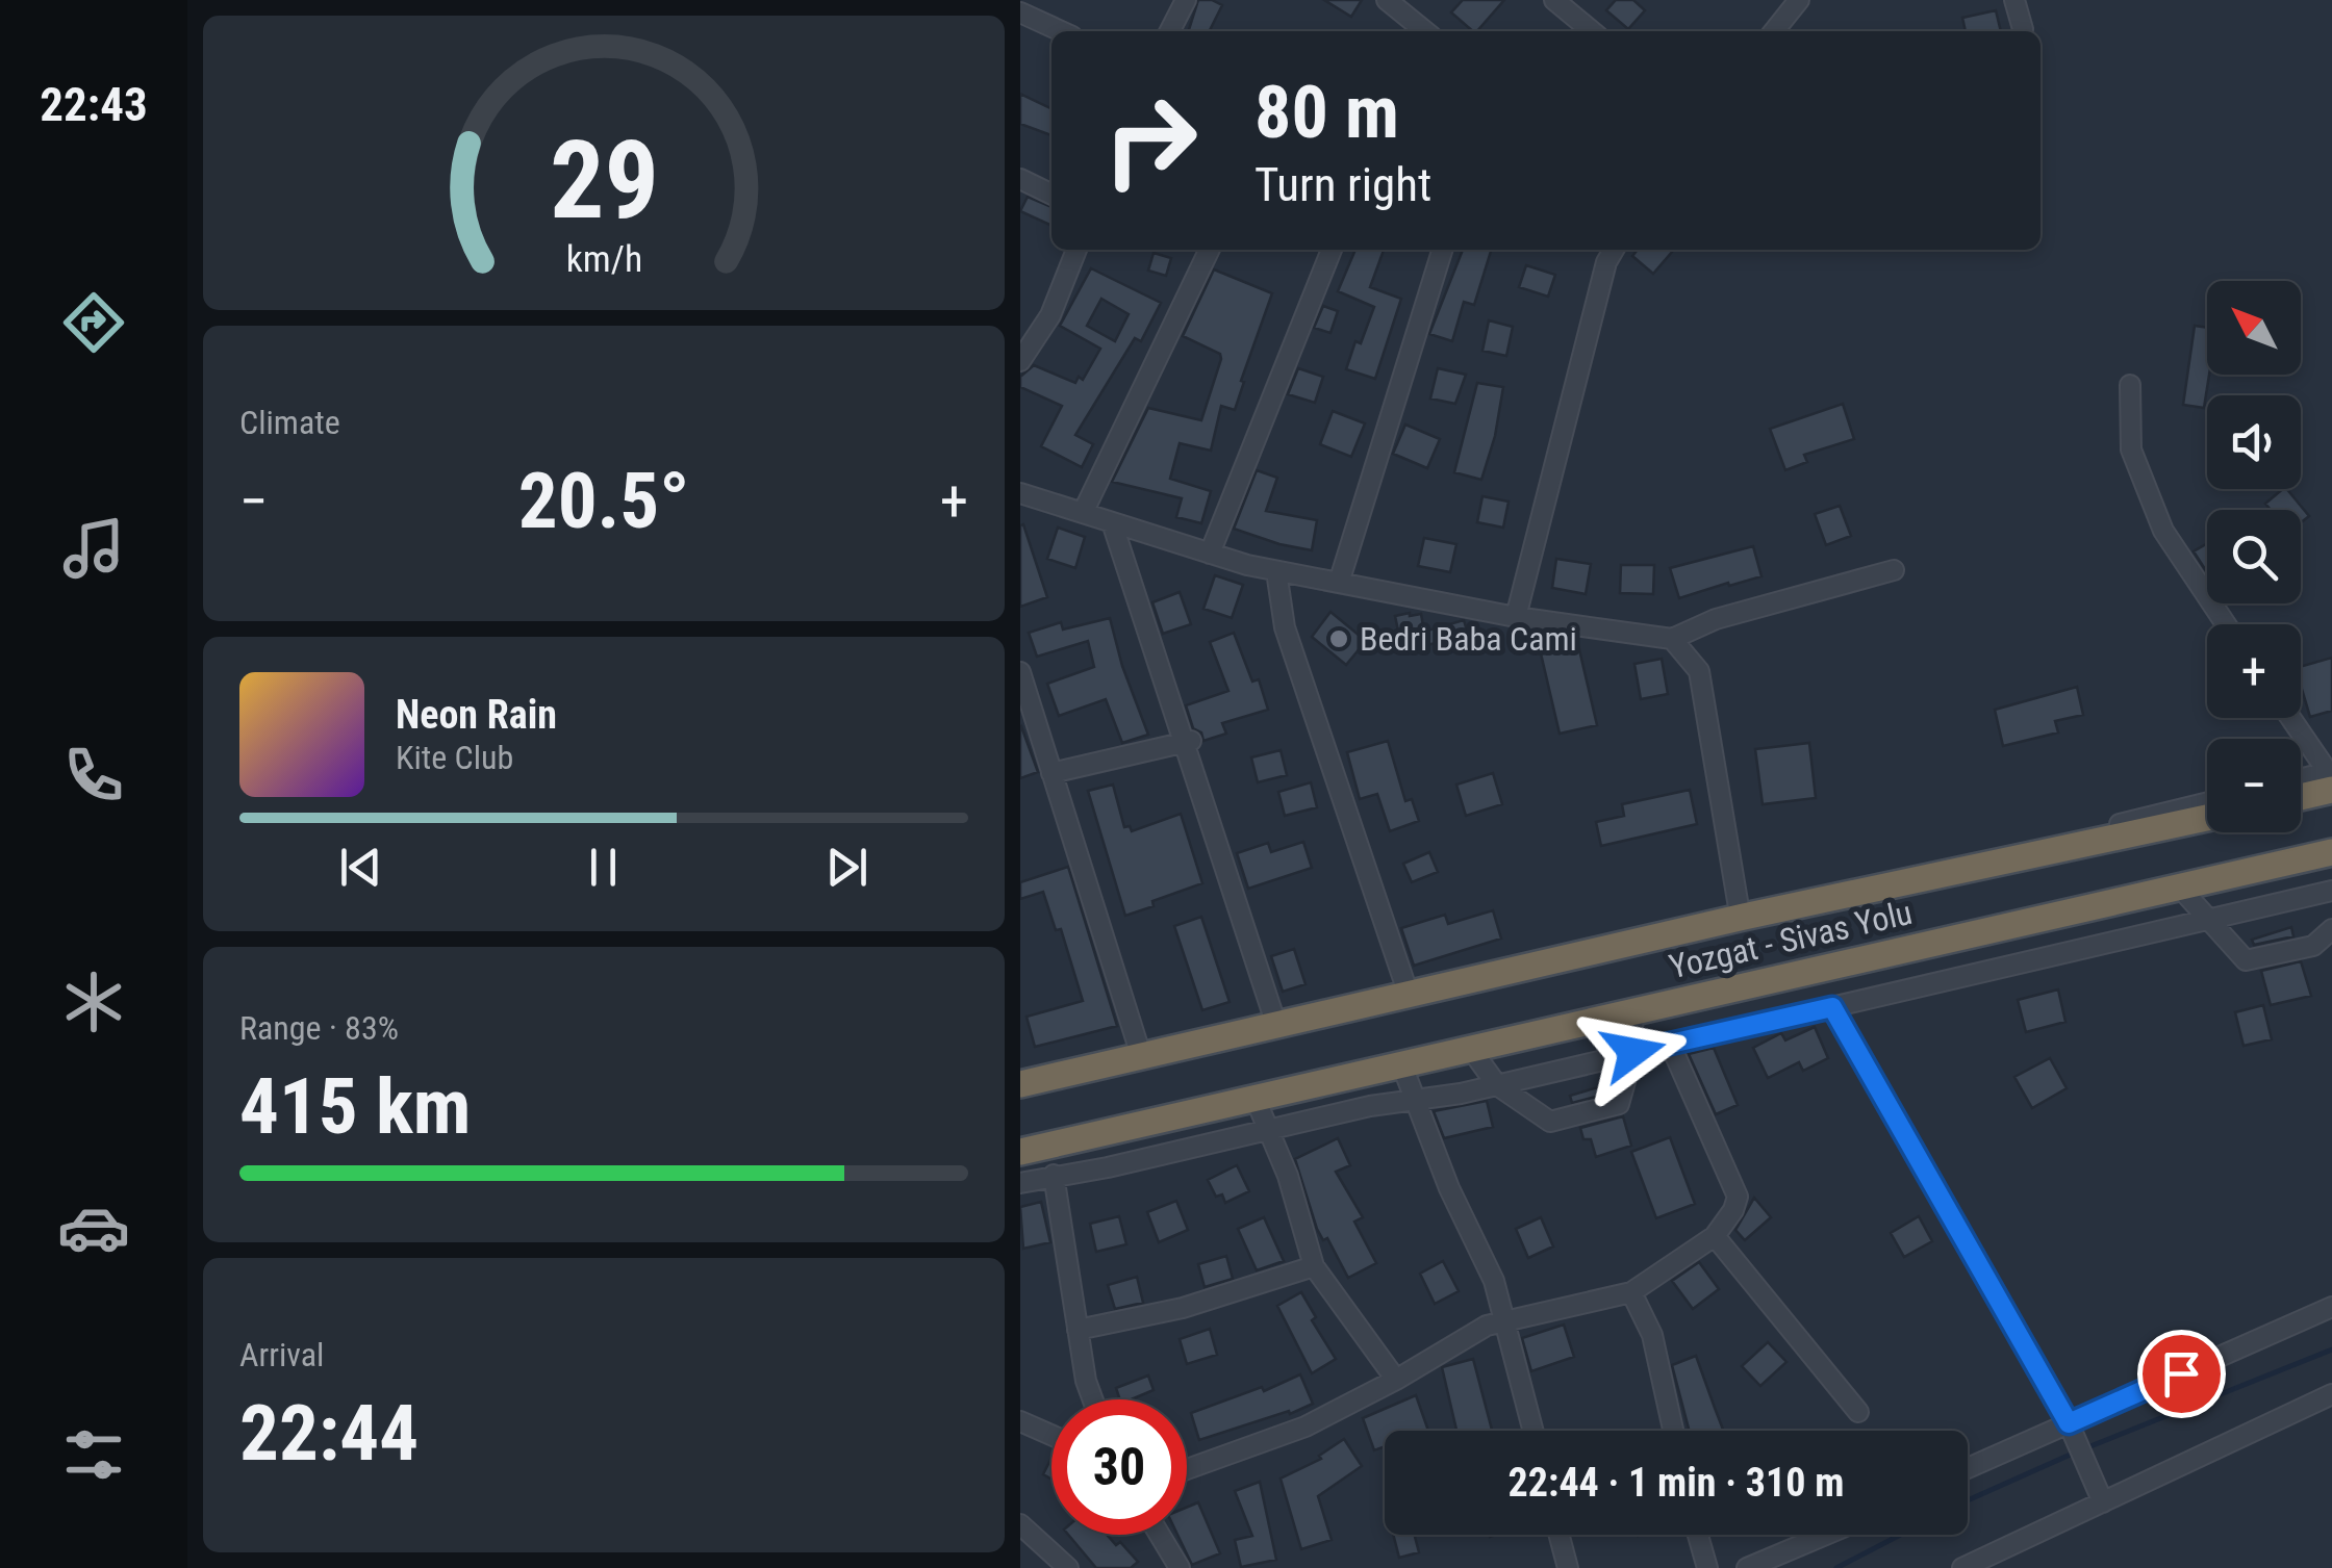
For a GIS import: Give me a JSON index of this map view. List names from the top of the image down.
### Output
{
  "streets": {
    "highway": ["Yozgat - Sivas Yolu"]
  },
  "places": ["Bedri Baba Cami"],
  "north": "top left",
  "page": {
    "tabs": "22:43",
    "turn": ["80 m", "Turn right"],
    "map_buttons": ["+", "−"],
    "tile": [
      "Climate",
      ["Range · 83%", "415 km"],
      ["Arrival", "22:44"]
    ],
    "heat": ["−", "20.5°", "+"],
    "song": ["Neon Rain", "Kite Club"],
    "limit": "30",
    "trip": "22:44 · 1 min · 310 m",
    "gauge": ["29", "km/h"]
  }
}
